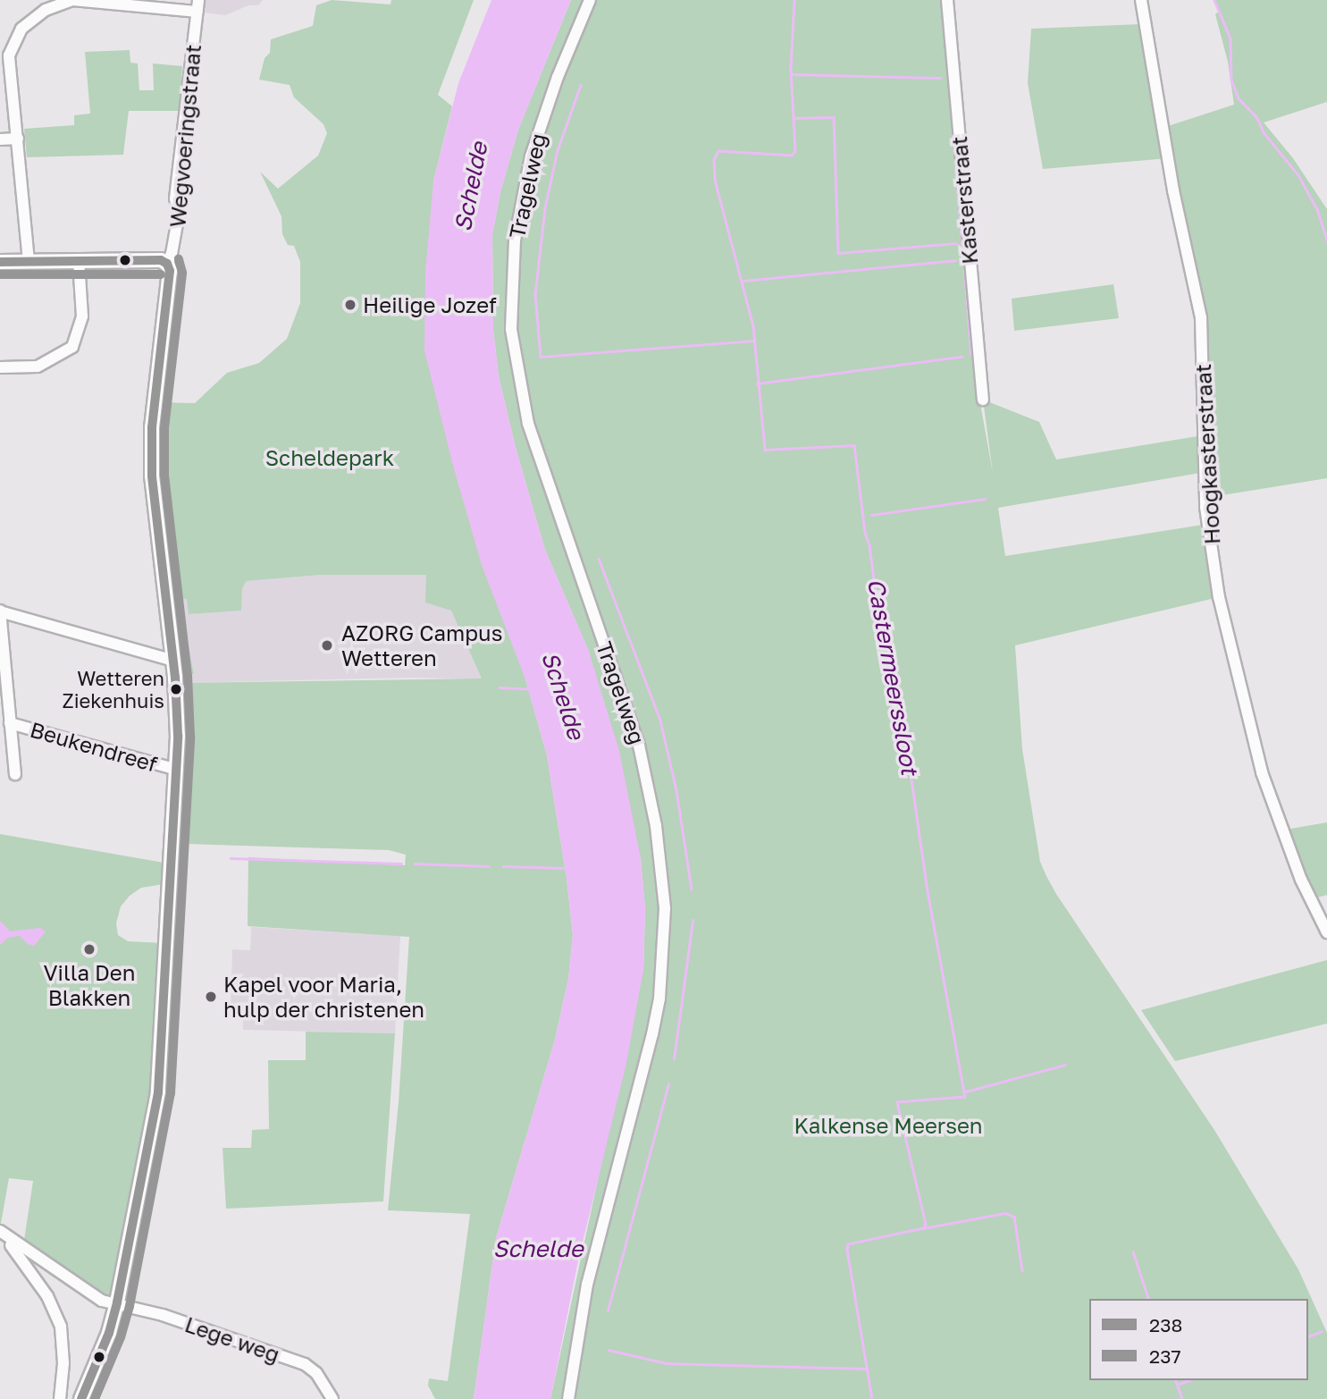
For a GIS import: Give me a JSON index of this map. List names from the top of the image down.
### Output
{
  "streets": {
    "main road": ["Wegvoeringstraat"],
    "street": [
      "Tragelweg",
      "Kasterstraat",
      "Hoogkasterstraat",
      "Beukendreef",
      "Lege weg"
    ]
  },
  "crossings": [
    ["Wegvoeringstraat", "Beukendreef"],
    ["Wegvoeringstraat", "Lege weg"]
  ],
  "water": ["Schelde", "Castermeerssloot"],
  "parks": ["Scheldepark", "Kalkense Meersen"],
  "places": [
    "Heilige Jozef",
    "AZORG Campus Wetteren",
    "Wetteren Ziekenhuis",
    "Villa Den Blakken",
    "Kapel voor Maria, hulp der christenen"
  ],
  "lines": ["transit line 237", "transit line 238"],
  "legend": ["238", "237"]
}
